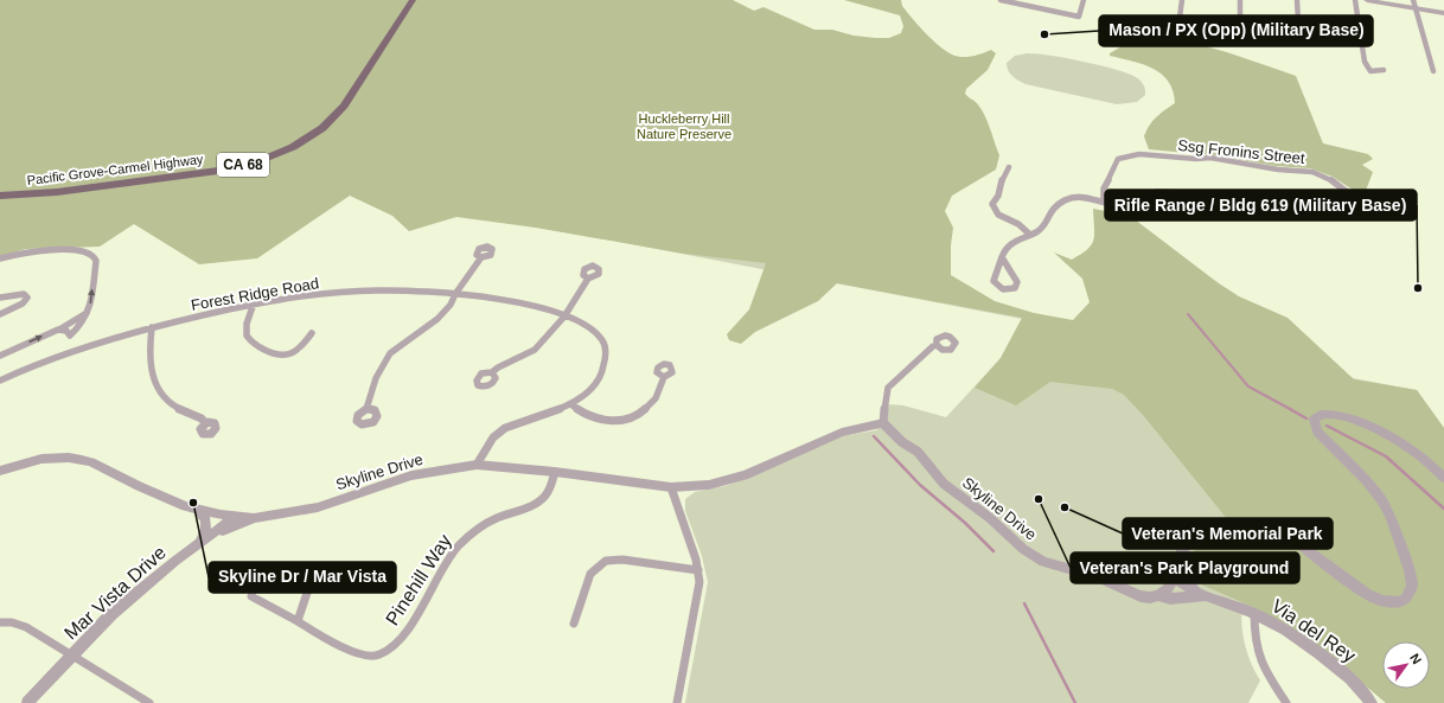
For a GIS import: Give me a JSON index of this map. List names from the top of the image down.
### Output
{
  "streets": {
    "main road": ["CA 68", "Pacific Grove-Carmel Highway"],
    "street": [
      "Ssg Fronins Street",
      "Forest Ridge Road",
      "Skyline Drive",
      "Pinehill Way",
      "Mar Vista Drive",
      "Via del Rey"
    ]
  },
  "crossings": [
    ["Forest Ridge Road", "Skyline Drive"],
    ["Skyline Drive", "Pinehill Way"],
    ["Skyline Drive", "Mar Vista Drive"],
    ["Skyline Drive", "Via del Rey"]
  ],
  "parks": ["Huckleberry Hill Nature Preserve"],
  "places": [
    "Mason / PX (Opp) (Military Base)",
    "Rifle Range / Bldg 619 (Military Base)",
    "Veteran's Park Playground",
    "Skyline Dr / Mar Vista",
    "Veteran's Memorial Park"
  ],
  "north": "top right"
}
